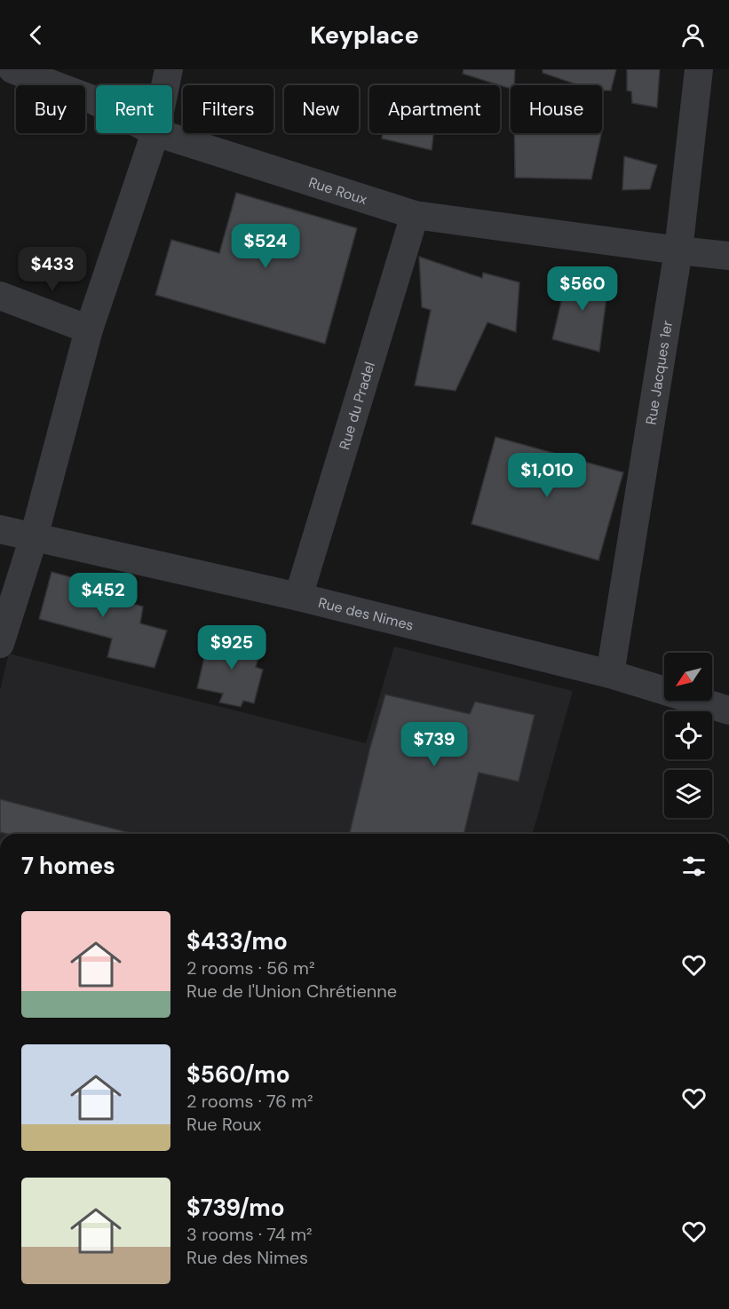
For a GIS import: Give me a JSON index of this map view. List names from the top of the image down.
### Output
{
  "streets": {
    "street": [
      "Rue Roux",
      "Rue Jacques 1er",
      "Rue du Pradel",
      "Rue des Nimes"
    ]
  },
  "crossings": [
    ["Rue Roux", "Rue Jacques 1er"],
    ["Rue Roux", "Rue du Pradel"],
    ["Rue Jacques 1er", "Rue des Nimes"],
    ["Rue du Pradel", "Rue des Nimes"]
  ],
  "north": "bottom left",
  "page": {
    "header": "Keyplace",
    "chip": [
      "Buy",
      "Rent",
      "Filters",
      "New",
      "Apartment",
      "House"
    ],
    "price": [
      "$524",
      "$433",
      "$560",
      "$1,010",
      "$452",
      "$925",
      "$739"
    ],
    "heading": "7 homes",
    "list": [
      {
        "name": "$433/mo",
        "note": "2 rooms · 56 m² · Rue de l'Union Chrétienne"
      },
      {
        "name": "$560/mo",
        "note": "2 rooms · 76 m² · Rue Roux"
      },
      {
        "name": "$739/mo",
        "note": "3 rooms · 74 m² · Rue des Nimes"
      }
    ]
  }
}
